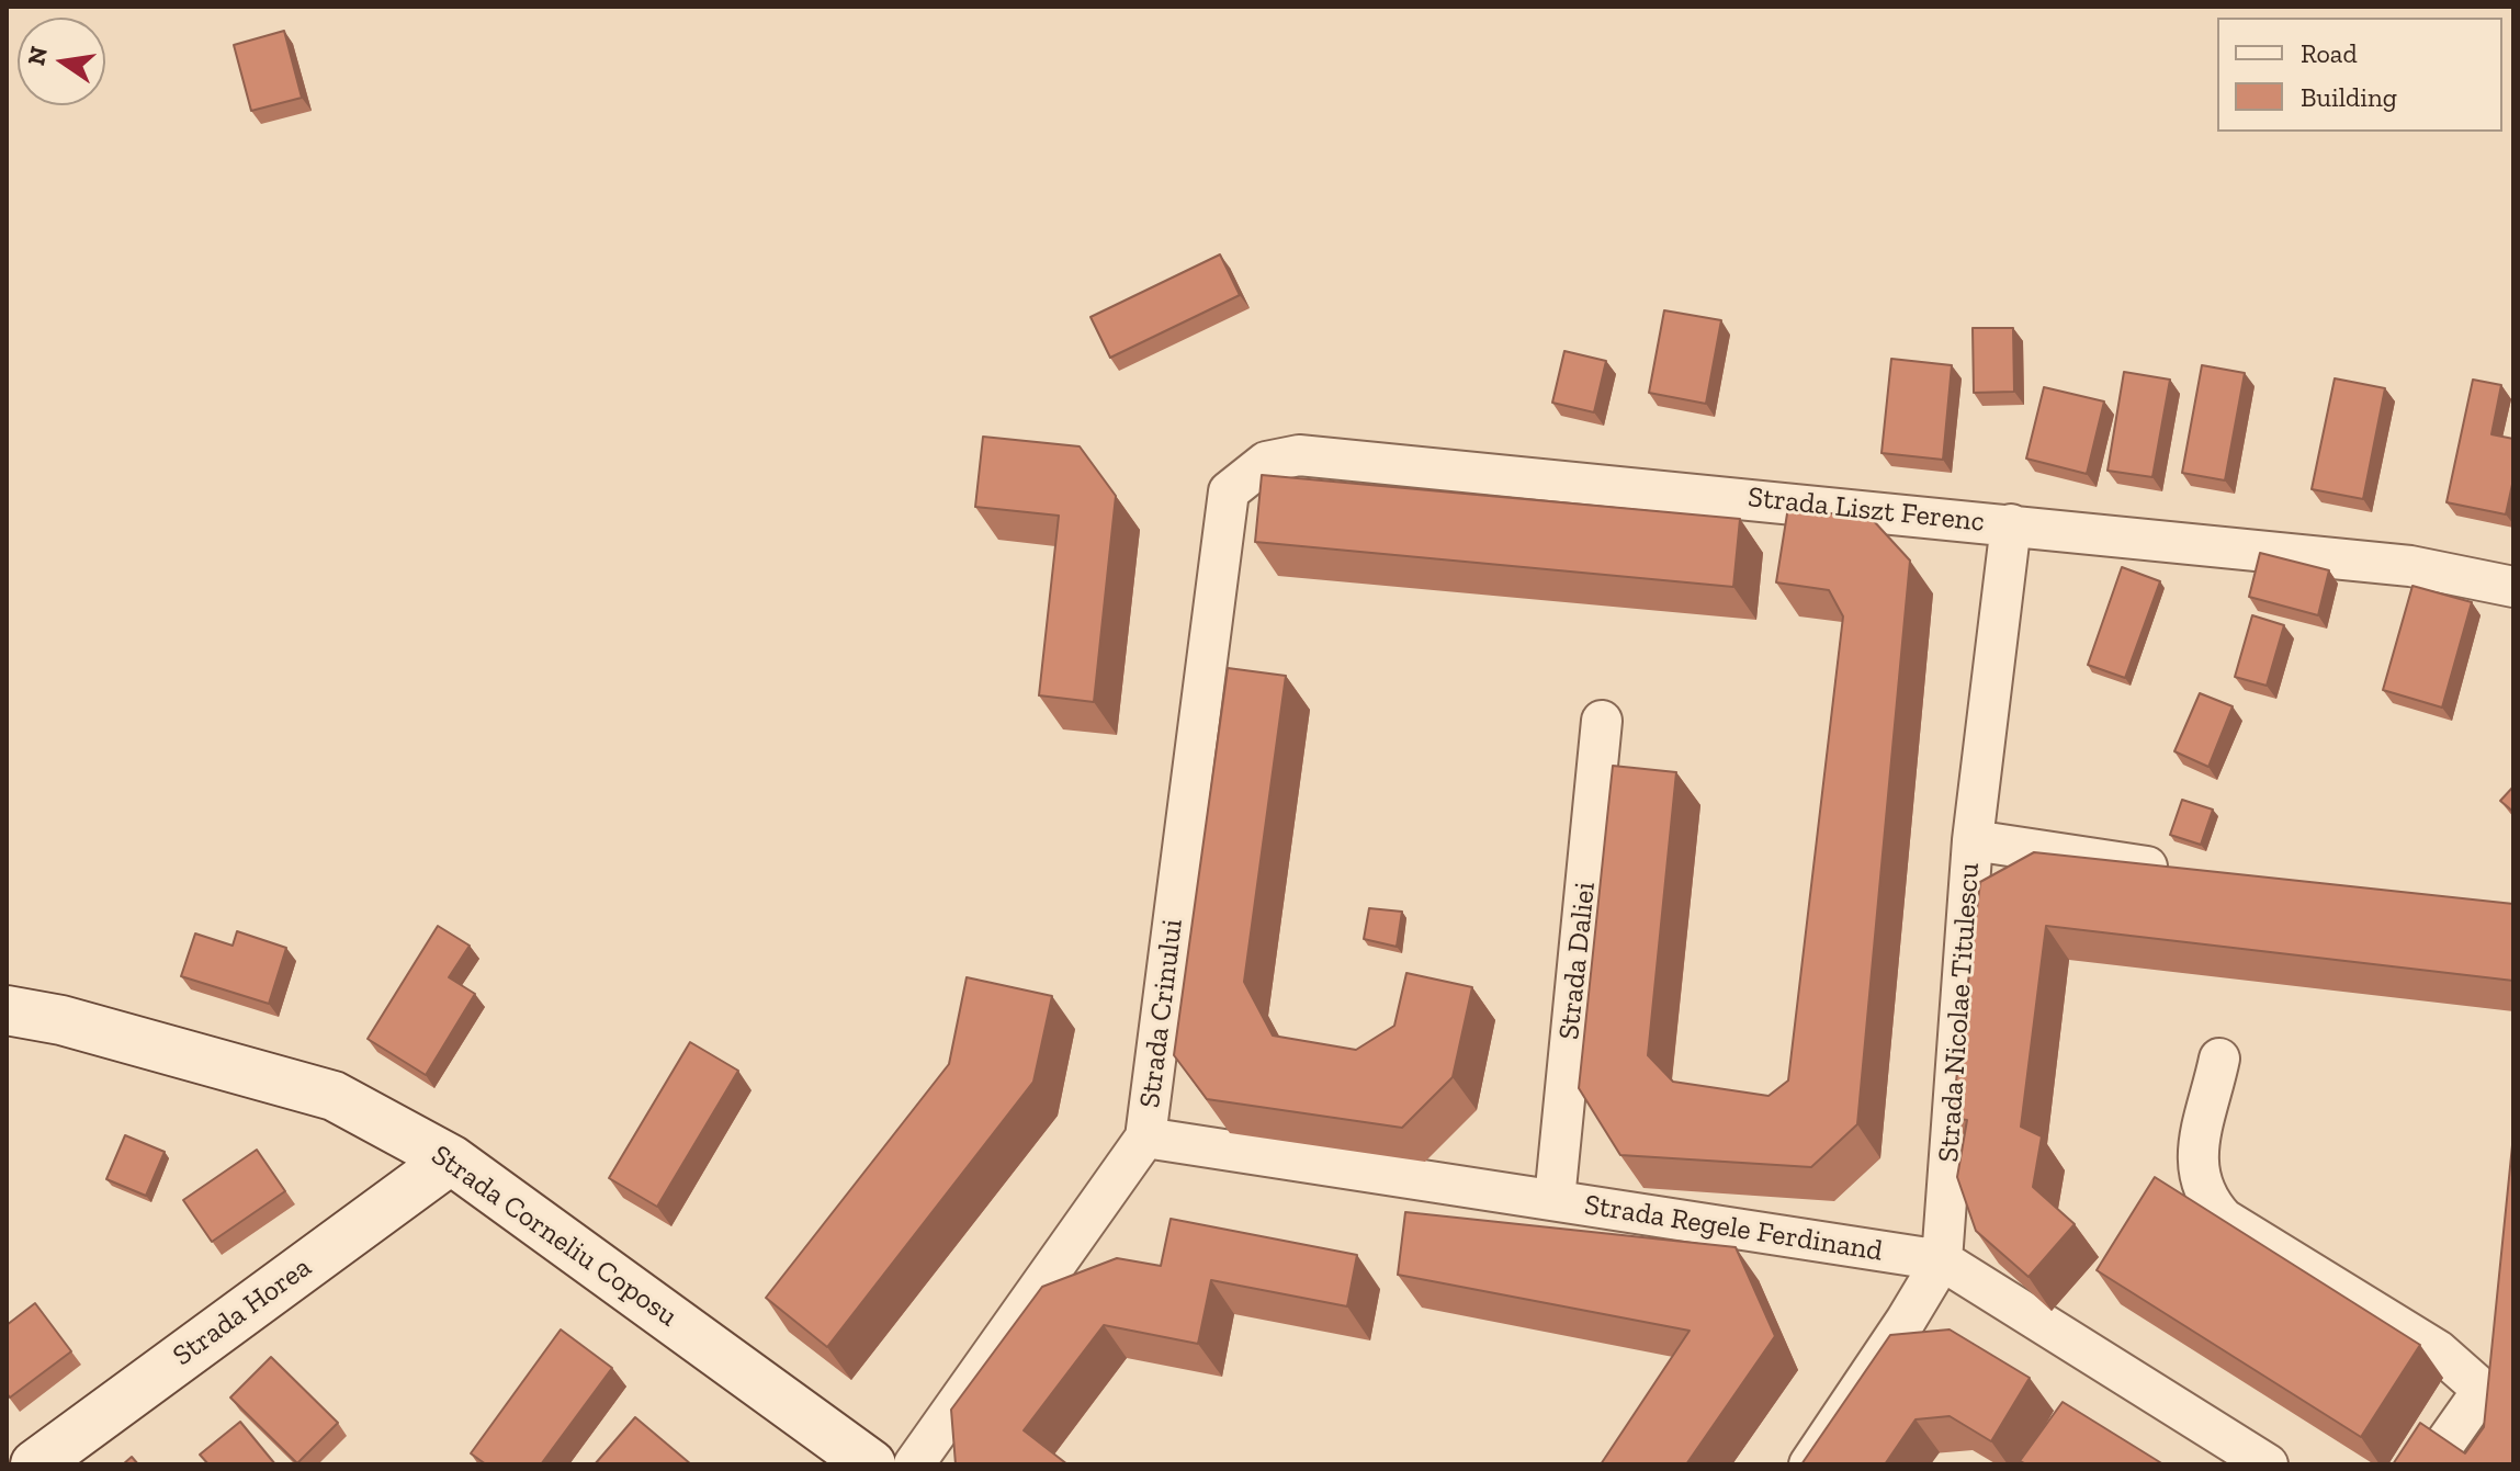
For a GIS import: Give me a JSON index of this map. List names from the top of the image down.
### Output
{
  "streets": {
    "street": [
      "Strada Liszt Ferenc",
      "Strada Daliei",
      "Strada Nicolae Titulescu",
      "Strada Crinului",
      "Strada Regele Ferdinand",
      "Strada Corneliu Coposu",
      "Strada Horea"
    ]
  },
  "crossings": [
    ["Strada Liszt Ferenc", "Strada Nicolae Titulescu"],
    ["Strada Liszt Ferenc", "Strada Crinului"],
    ["Strada Daliei", "Strada Regele Ferdinand"],
    ["Strada Nicolae Titulescu", "Strada Regele Ferdinand"],
    ["Strada Crinului", "Strada Regele Ferdinand"],
    ["Strada Corneliu Coposu", "Strada Horea"]
  ],
  "legend": ["Road", "Building"],
  "north": "left"
}
